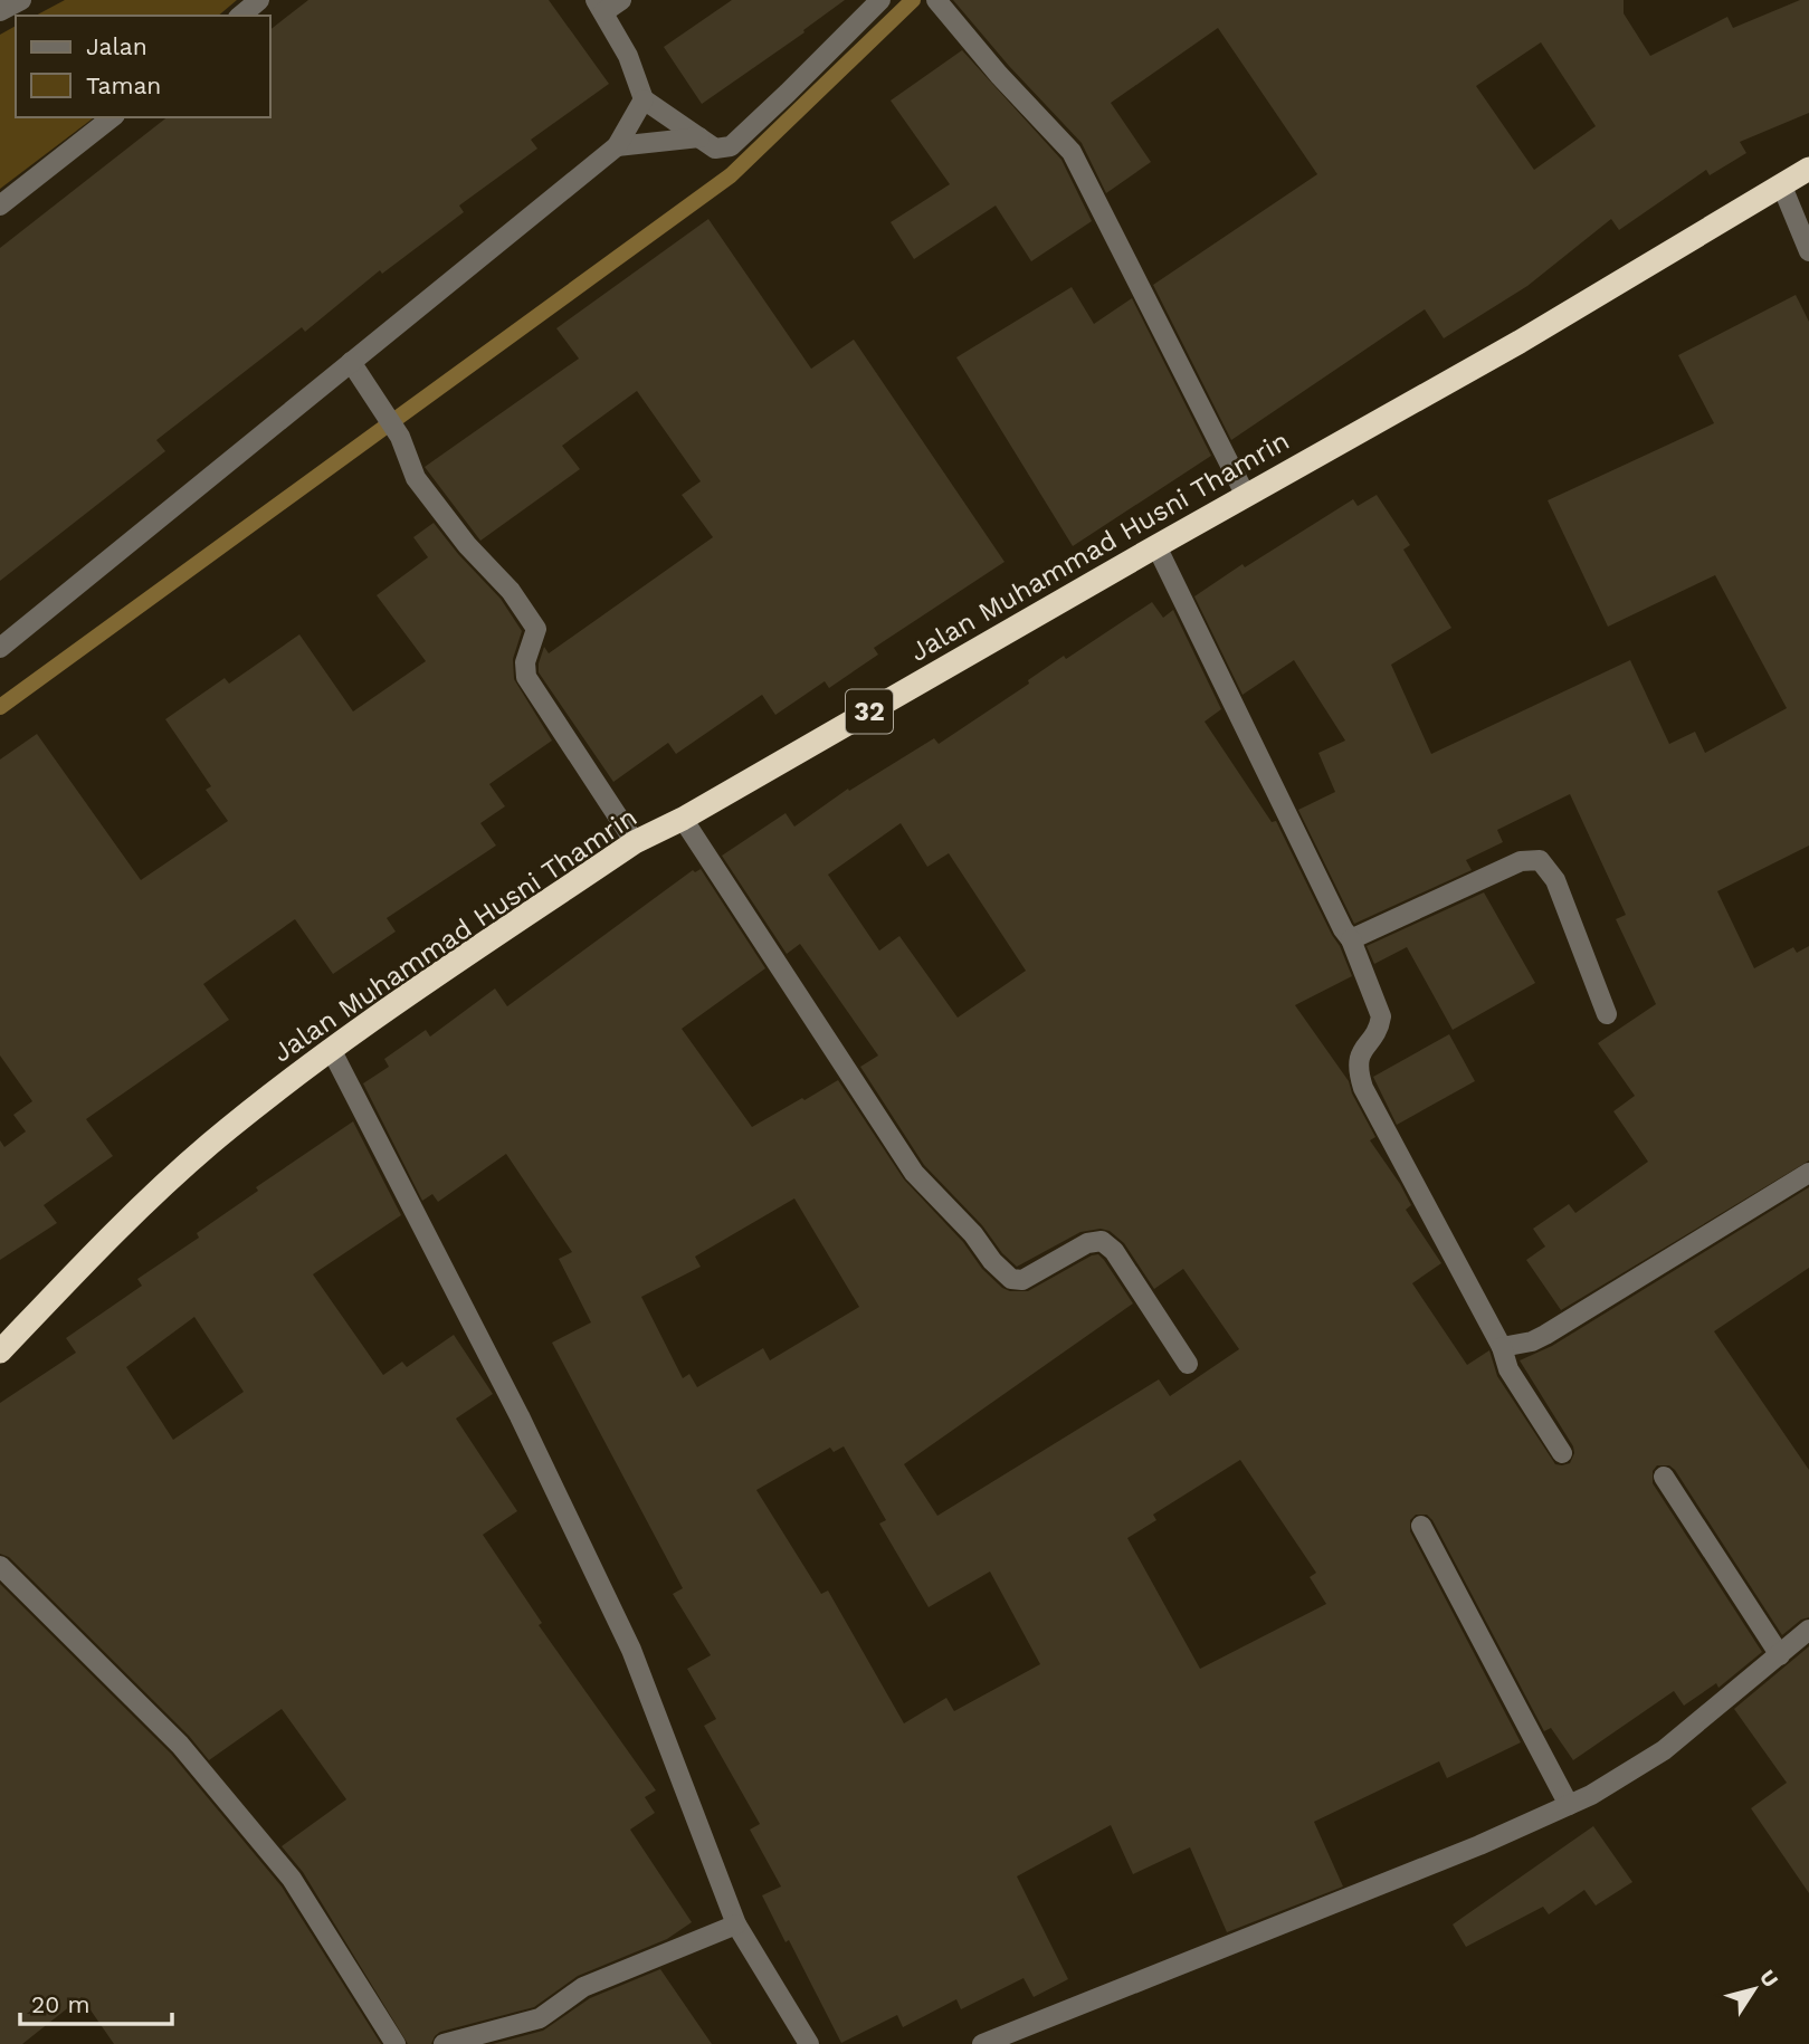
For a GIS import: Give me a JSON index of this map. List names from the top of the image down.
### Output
{
  "streets": {
    "highway": ["Jalan Muhammad Husni Thamrin", "32"]
  },
  "legend": ["Jalan", "Taman"],
  "scale_bar": "20 m",
  "north": "top right"
}
